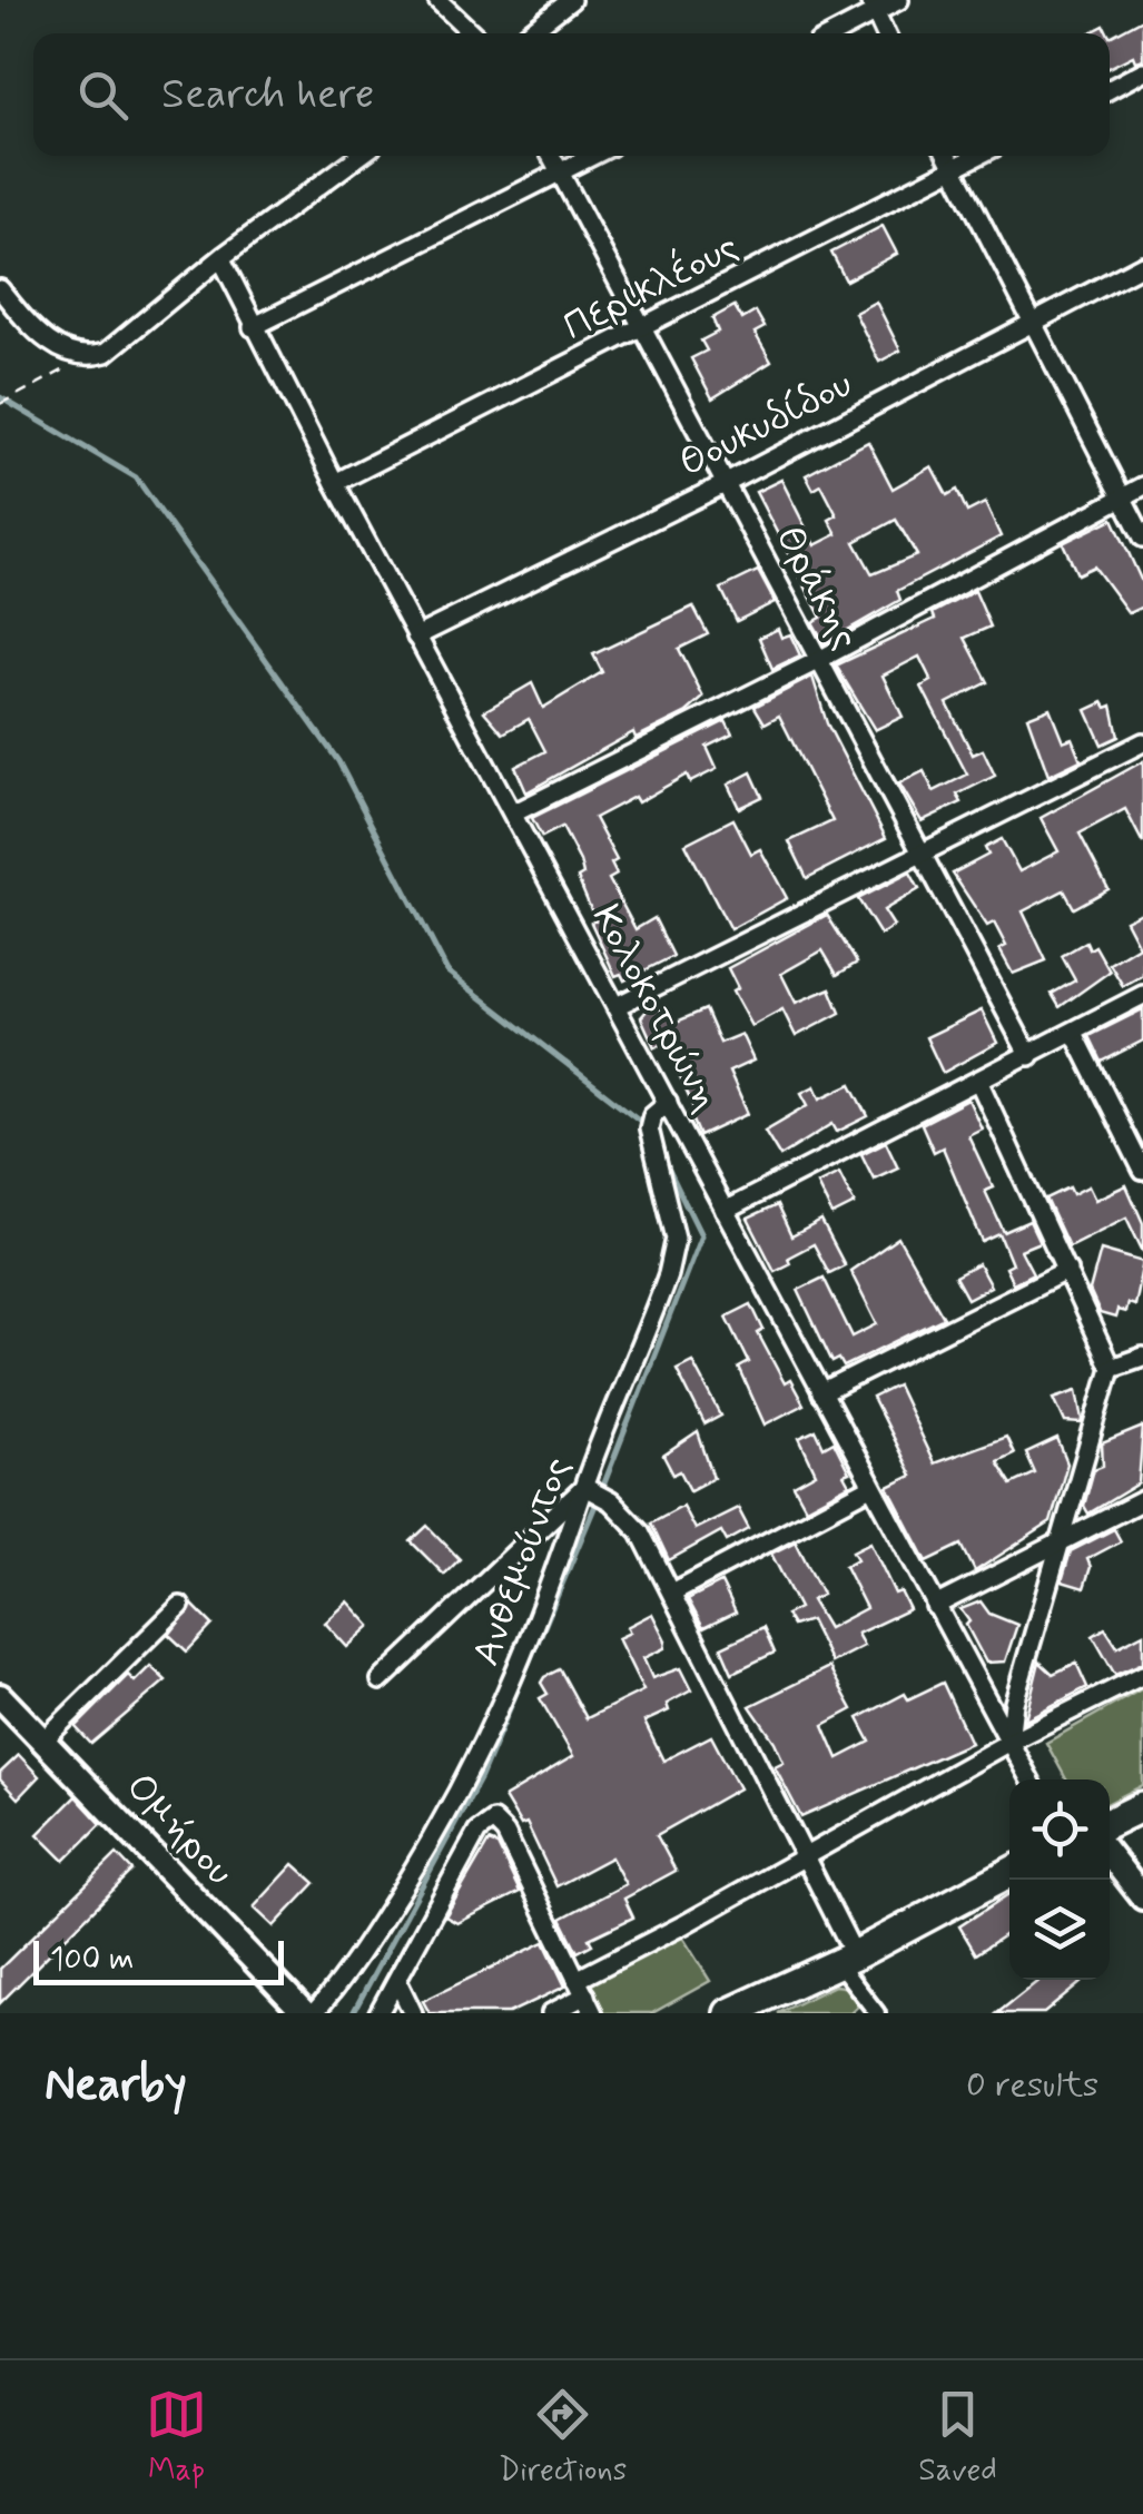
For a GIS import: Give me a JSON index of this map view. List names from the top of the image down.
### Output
{
  "streets": {
    "street": [
      "Περικλέους",
      "Θουκυδίδου",
      "Θράκης",
      "Κολοκοτρώνη",
      "Ανθεμούντος",
      "Ομήρου"
    ]
  },
  "crossings": [
    ["Περικλέους", "Θράκης"],
    ["Περικλέους", "Κολοκοτρώνη"],
    ["Θουκυδίδου", "Θράκης"],
    ["Θουκυδίδου", "Κολοκοτρώνη"],
    ["Κολοκοτρώνη", "Ανθεμούντος"]
  ],
  "scale_bar": "100 m",
  "page": {
    "search": "Search here",
    "scale": "100 m",
    "heading": ["Nearby", "0 results"],
    "nav": ["Map", "Directions", "Saved"]
  }
}
